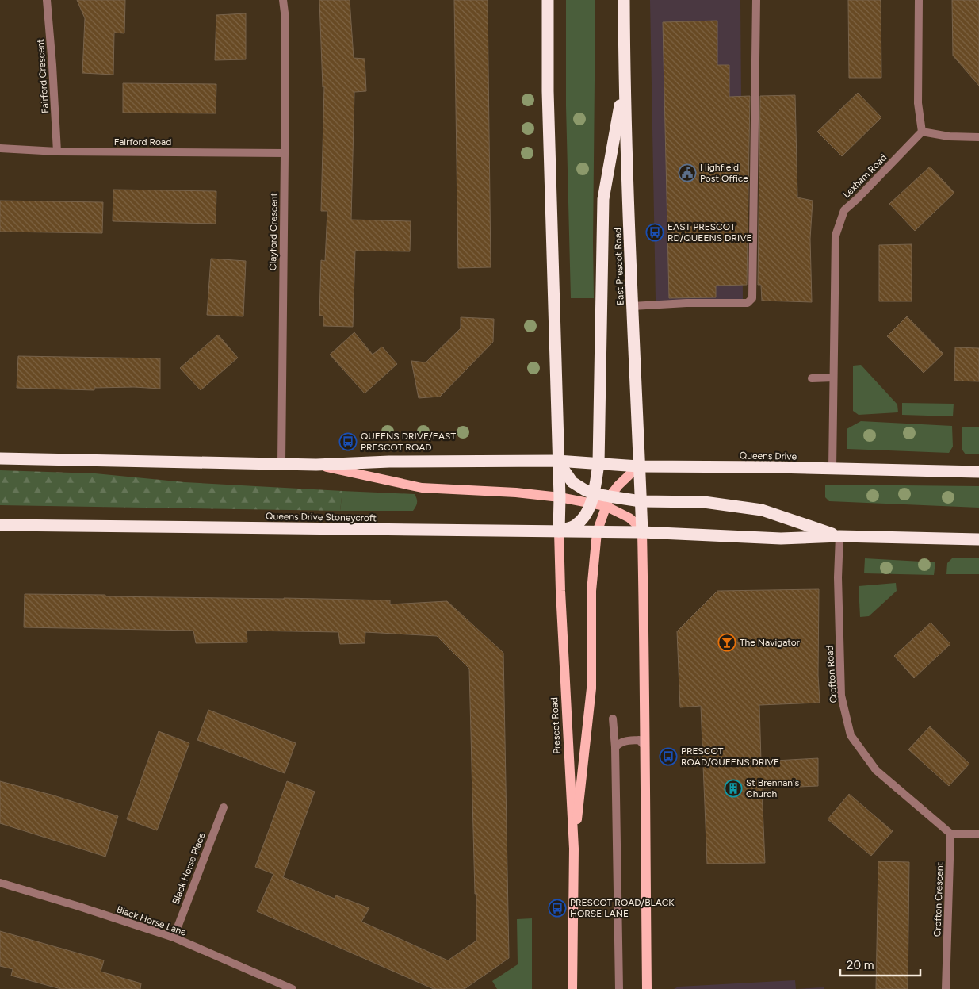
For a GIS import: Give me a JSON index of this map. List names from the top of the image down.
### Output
{
  "streets": {
    "highway": [
      "East Prescot Road",
      "Queens Drive",
      "Queens Drive Stoneycroft",
      "Prescot Road"
    ],
    "street": [
      "Fairford Crescent",
      "Fairford Road",
      "Lexham Road",
      "Clayford Crescent",
      "Crofton Road",
      "Black Horse Place",
      "Crofton Crescent",
      "Black Horse Lane"
    ]
  },
  "crossings": [
    ["Fairford Crescent", "Fairford Road"],
    ["Fairford Road", "Clayford Crescent"],
    ["Lexham Road", "Queens Drive"],
    ["East Prescot Road", "Queens Drive"],
    ["East Prescot Road", "Queens Drive Stoneycroft"],
    ["Queens Drive", "Prescot Road"],
    ["Queens Drive Stoneycroft", "Prescot Road"],
    ["Crofton Road", "Crofton Crescent"],
    ["Black Horse Place", "Black Horse Lane"]
  ],
  "places": {
    "public building": ["Highfield Post Office"],
    "bus stop": [
      "EAST PRESCOT RD/QUEENS DRIVE",
      "QUEENS DRIVE/EAST PRESCOT ROAD",
      "PRESCOT ROAD/QUEENS DRIVE",
      "PRESCOT ROAD/BLACK HORSE LANE"
    ],
    "bar": ["The Navigator"],
    "building": ["St Brennan's Church"]
  },
  "scale_bar": "20 m"
}
